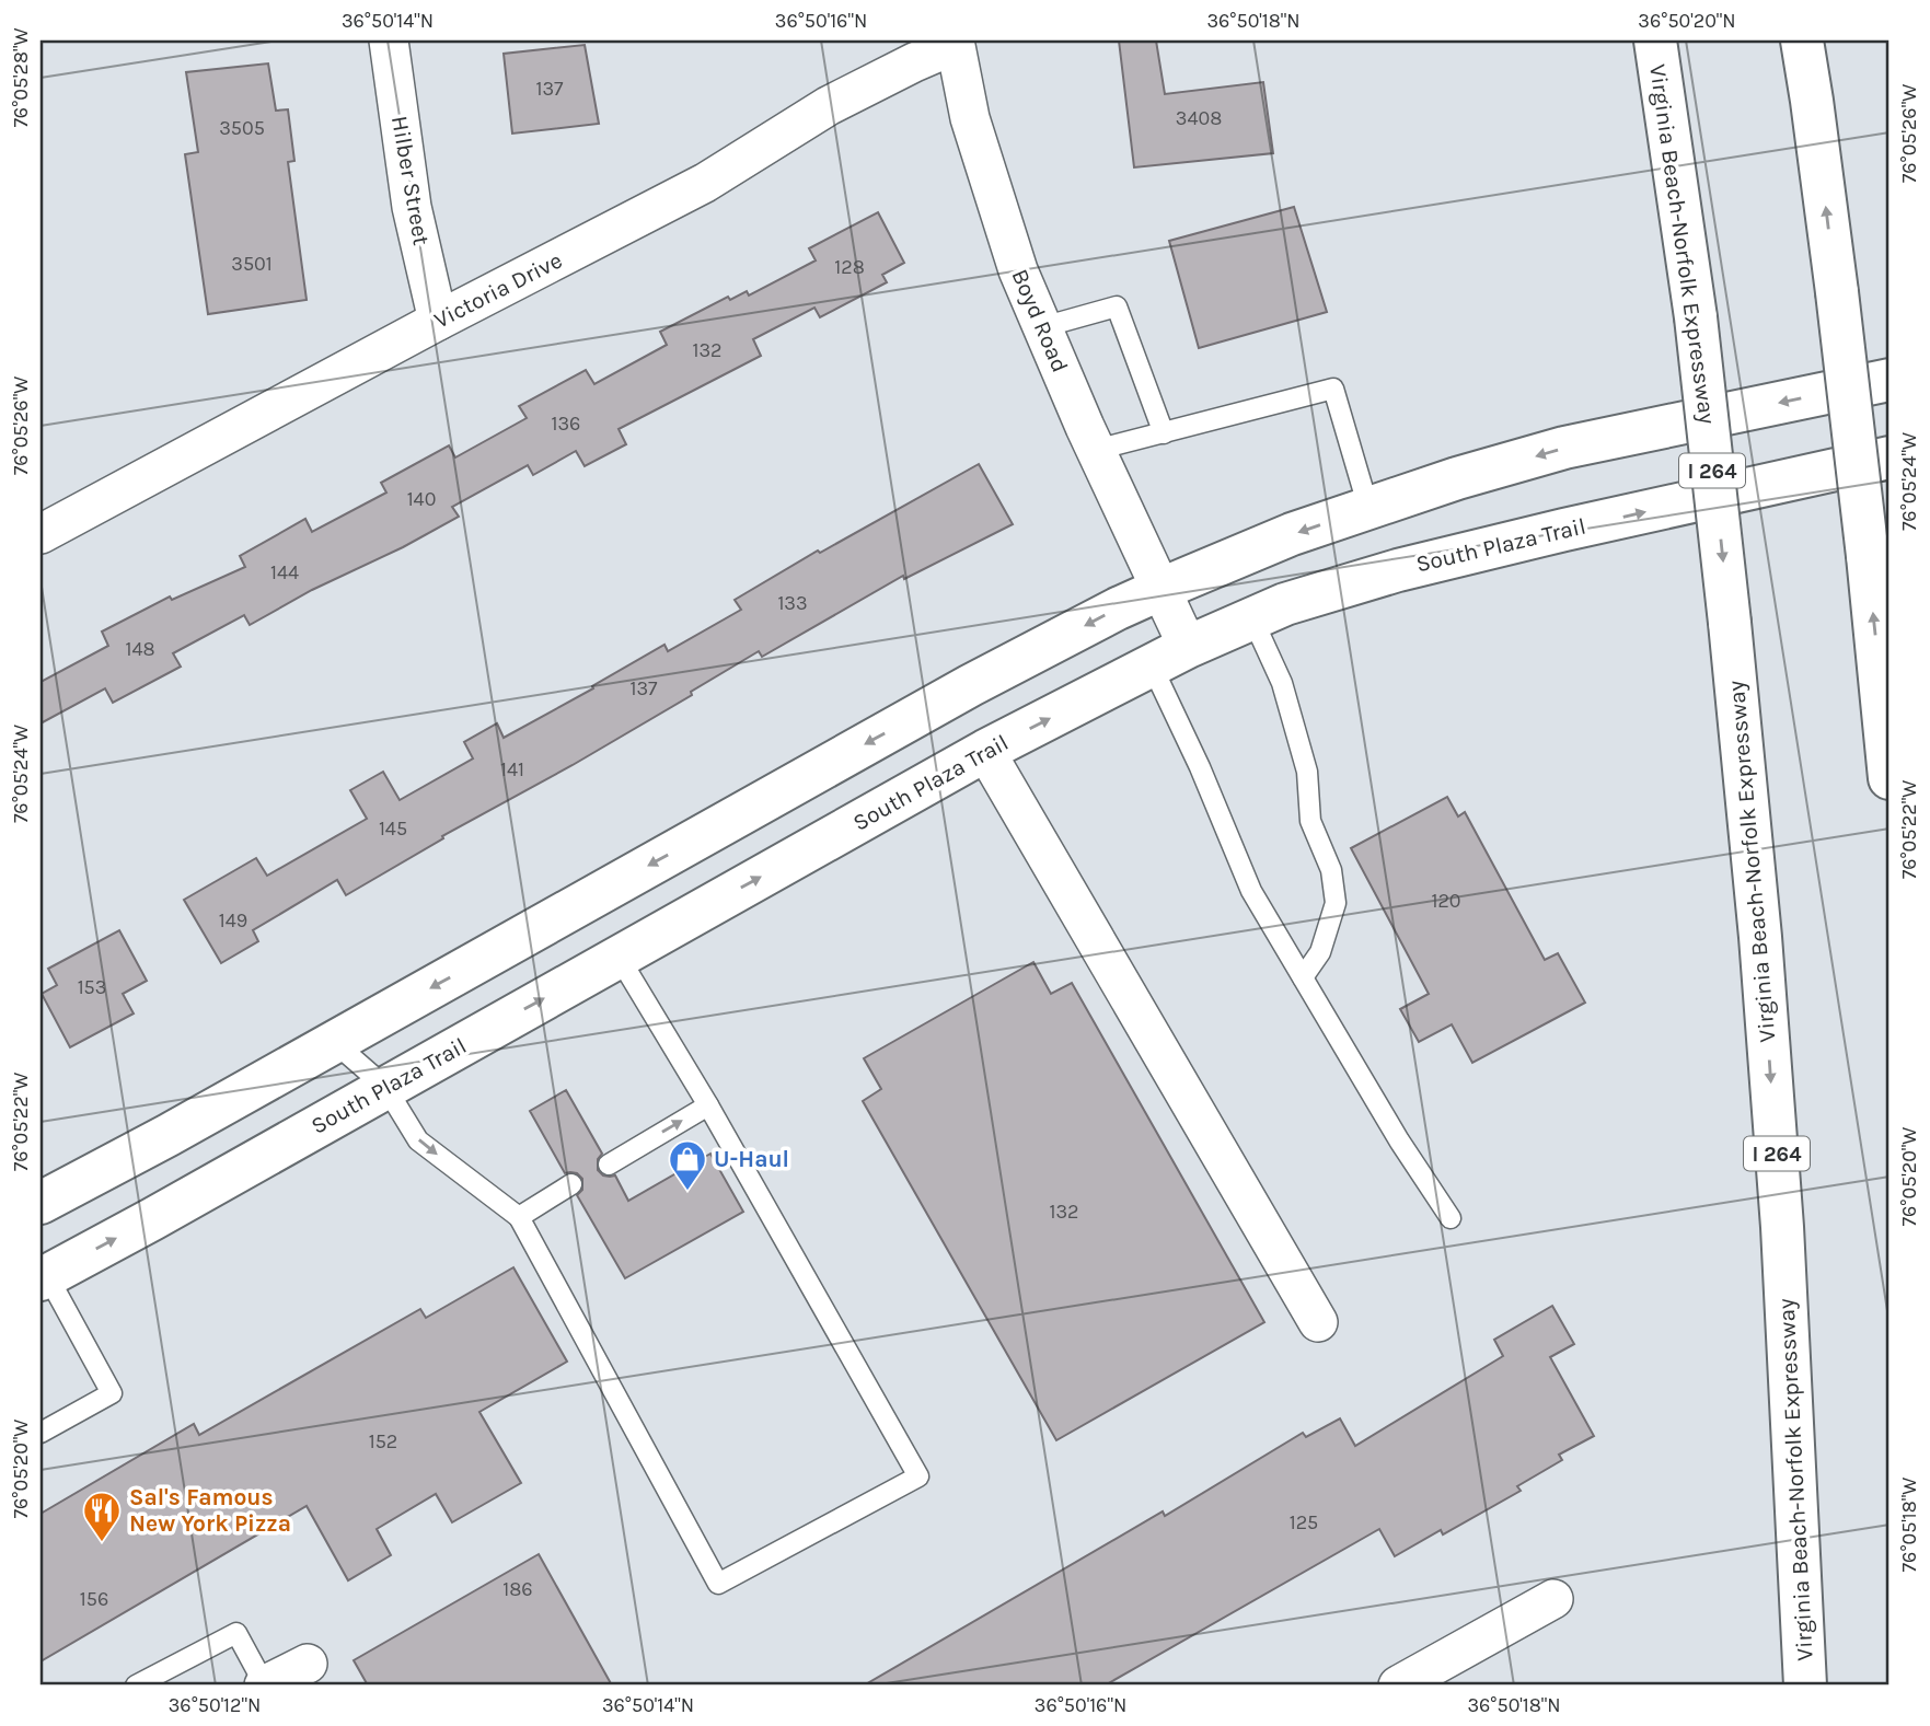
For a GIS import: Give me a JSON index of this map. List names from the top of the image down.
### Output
{
  "streets": {
    "main road": ["Virginia Beach-Norfolk Expressway", "I 264", "South Plaza Trail"],
    "street": ["Hilber Street", "Victoria Drive", "Boyd Road"]
  },
  "crossings": [
    ["Hilber Street", "Victoria Drive"],
    ["Victoria Drive", "Boyd Road"],
    ["Boyd Road", "South Plaza Trail"]
  ],
  "places": {
    "shop": ["U-Haul"],
    "restaurant": ["Sal's Famous New York Pizza"]
  },
  "house_numbers": [
    "137",
    "3408",
    "3505",
    "3501",
    "128",
    "132",
    "136",
    "140",
    "144",
    "133",
    "148",
    "137",
    "141",
    "145",
    "120",
    "149",
    "153",
    "132",
    "152",
    "125",
    "186",
    "156"
  ],
  "coordinates": [
    "36°50'14\"N",
    "36°50'16\"N",
    "36°50'18\"N",
    "36°50'20\"N",
    "76°05'28\"W",
    "76°05'26\"W",
    "76°05'24\"W",
    "76°05'22\"W",
    "76°05'20\"W",
    "76°05'18\"W",
    "36°50'12\"N"
  ]
}
